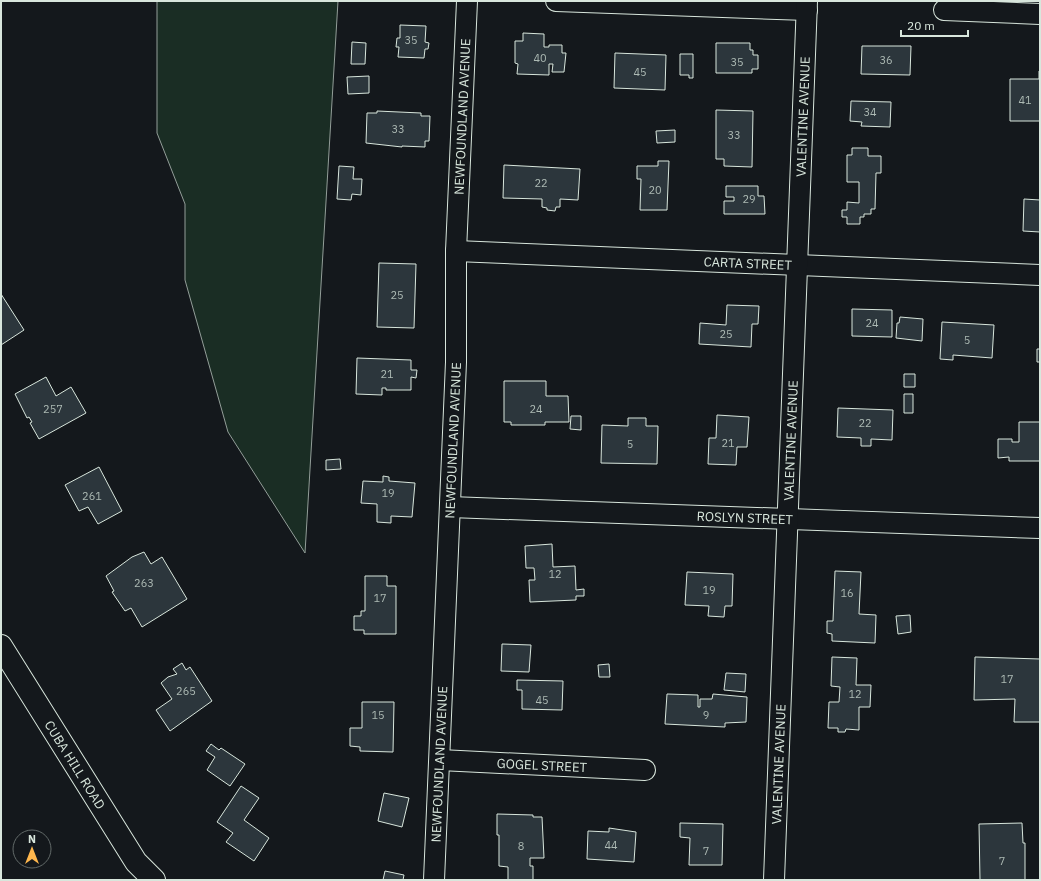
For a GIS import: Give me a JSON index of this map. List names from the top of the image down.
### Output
{
  "streets": {
    "main road": ["CUBA HILL ROAD"],
    "street": [
      "NEWFOUNDLAND AVENUE",
      "VALENTINE AVENUE",
      "CARTA STREET",
      "ROSLYN STREET",
      "GOGEL STREET"
    ]
  },
  "crossings": [
    ["NEWFOUNDLAND AVENUE", "CARTA STREET"],
    ["NEWFOUNDLAND AVENUE", "ROSLYN STREET"],
    ["NEWFOUNDLAND AVENUE", "GOGEL STREET"],
    ["VALENTINE AVENUE", "CARTA STREET"],
    ["VALENTINE AVENUE", "ROSLYN STREET"]
  ],
  "house_numbers": [
    "35",
    "40",
    "36",
    "35",
    "45",
    "41",
    "34",
    "33",
    "33",
    "22",
    "20",
    "29",
    "25",
    "24",
    "25",
    "5",
    "21",
    "257",
    "24",
    "22",
    "21",
    "5",
    "19",
    "261",
    "12",
    "263",
    "19",
    "16",
    "17",
    "17",
    "265",
    "12",
    "45",
    "15",
    "9",
    "44",
    "8",
    "7",
    "7"
  ],
  "scale_bar": "20 m",
  "north": "top"
}
